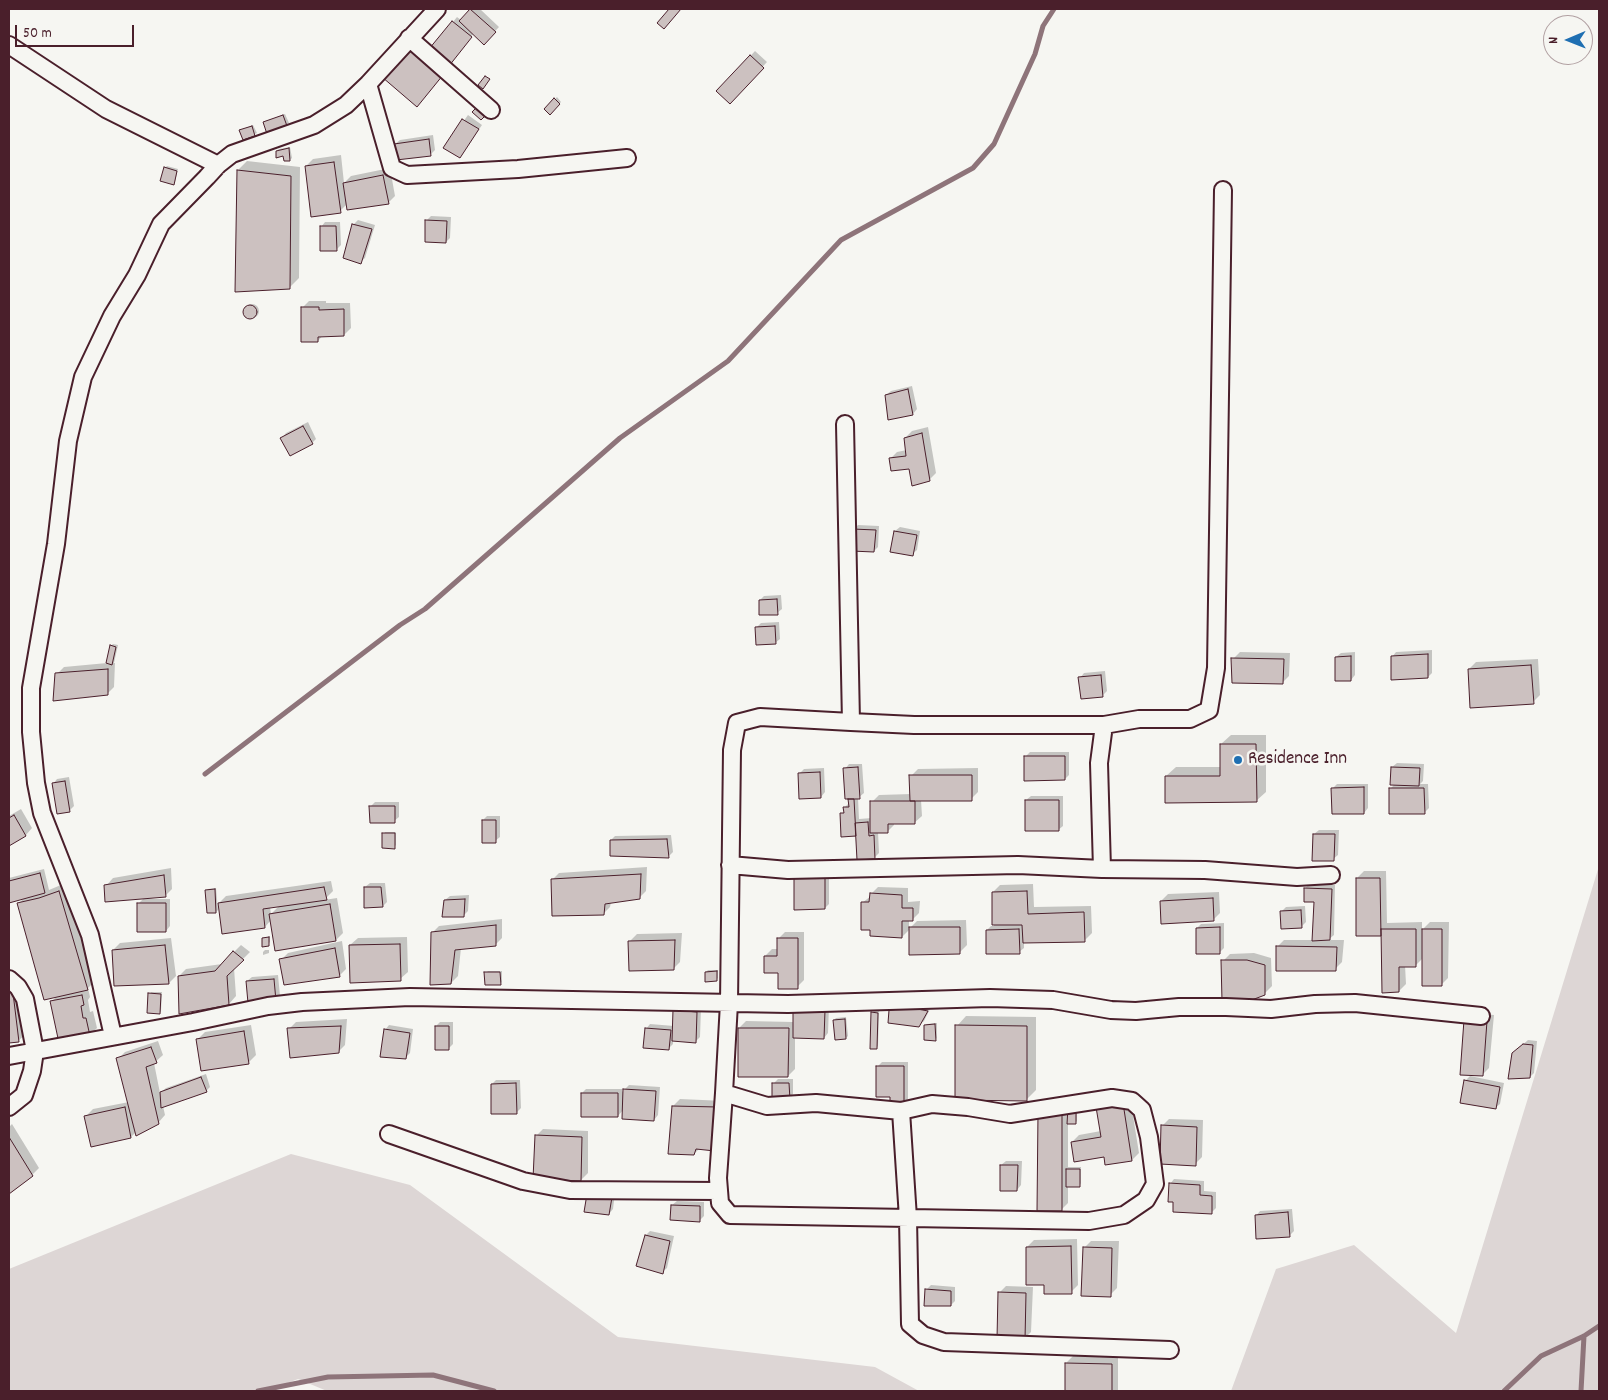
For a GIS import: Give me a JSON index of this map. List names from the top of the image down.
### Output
{
  "places": ["Residence Inn"],
  "scale_bar": "50 m",
  "north": "left"
}
